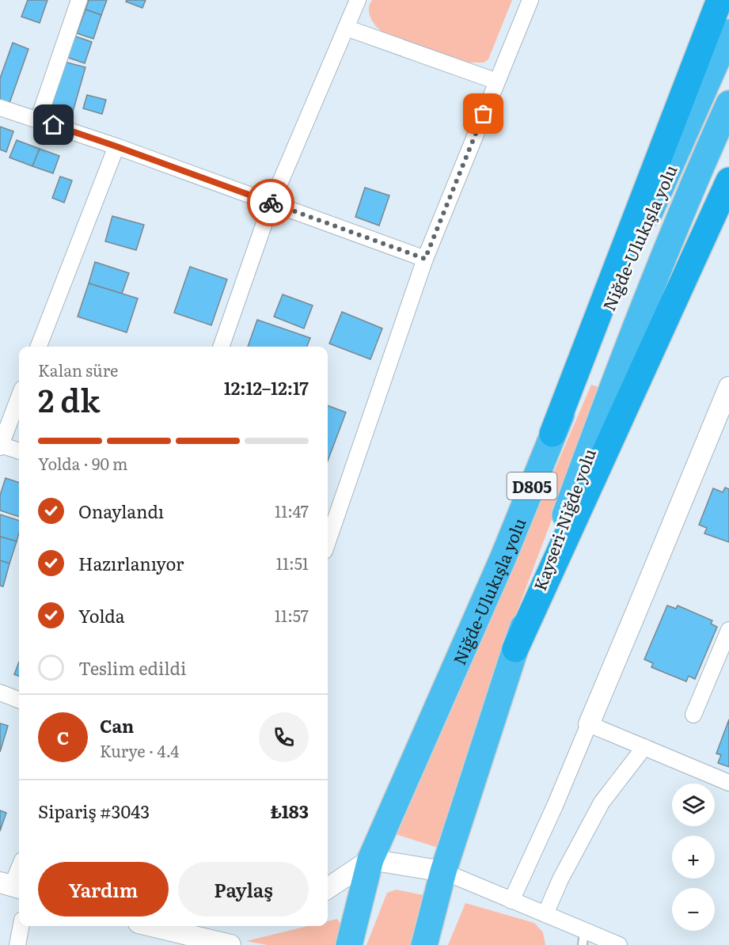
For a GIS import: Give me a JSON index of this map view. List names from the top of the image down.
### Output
{
  "streets": {
    "highway": ["Niğde-Ulukışla yolu", "D805", "Kayseri-Niğde yolu"]
  },
  "page": {
    "heading": ["2 dk", "Kalan süre", "12:12–12:17"],
    "panel": [
      "Can",
      "Kurye · 4.4",
      "Sipariş #3043",
      "₺183"
    ],
    "bar": "Yolda · 90 m",
    "list": [
      ["Onaylandı", "11:47"],
      ["Hazırlanıyor", "11:51"],
      ["Yolda", "11:57"],
      "Teslim edildi"
    ],
    "round": "C",
    "map_buttons": ["+", "−"],
    "buttons": ["Yardım", "Paylaş"]
  }
}
